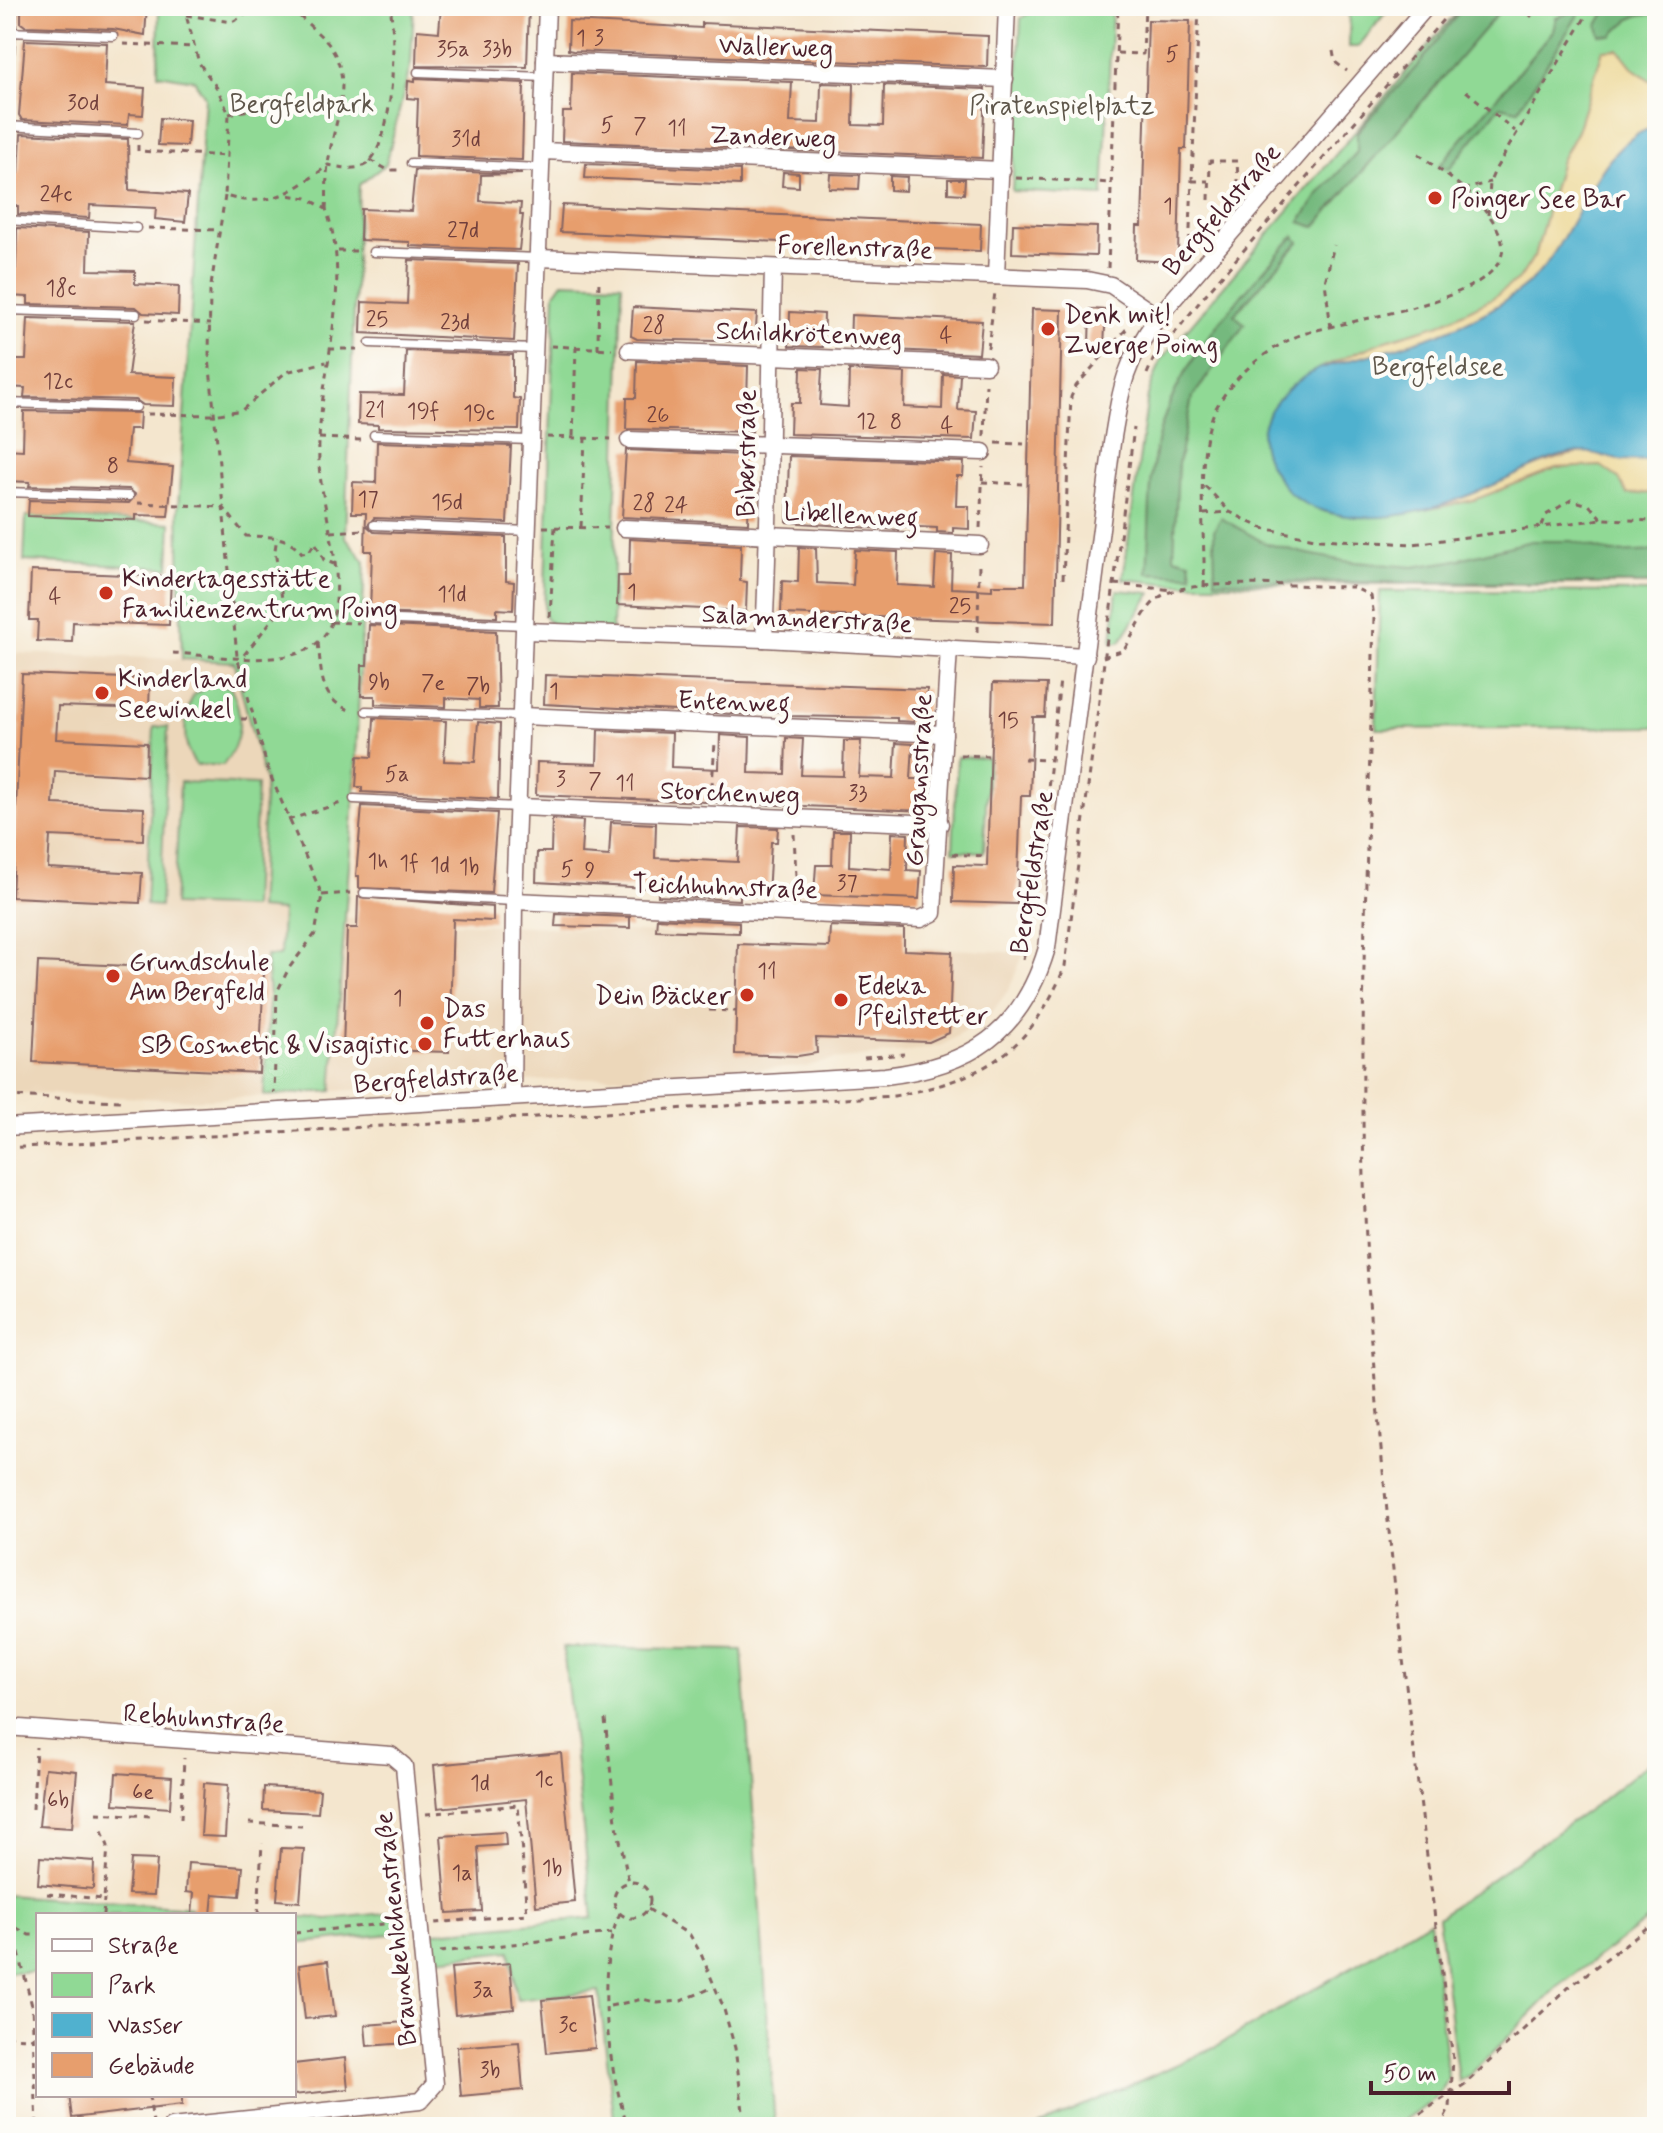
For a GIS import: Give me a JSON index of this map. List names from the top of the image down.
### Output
{
  "streets": {
    "street": [
      "Wallerweg",
      "Zanderweg",
      "Bergfeldstraße",
      "Forellenstraße",
      "Schildkrötenweg",
      "Biberstraße",
      "Libellenweg",
      "Salamanderstraße",
      "Entenweg",
      "Graugansstraße",
      "Storchenweg",
      "Teichhuhnstraße",
      "Rebhuhnstraße",
      "Braunkehlchenstraße"
    ]
  },
  "crossings": [
    ["Bergfeldstraße", "Forellenstraße"],
    ["Bergfeldstraße", "Salamanderstraße"],
    ["Forellenstraße", "Biberstraße"],
    ["Schildkrötenweg", "Biberstraße"],
    ["Biberstraße", "Libellenweg"],
    ["Biberstraße", "Salamanderstraße"],
    ["Salamanderstraße", "Graugansstraße"],
    ["Entenweg", "Graugansstraße"],
    ["Graugansstraße", "Storchenweg"],
    ["Graugansstraße", "Teichhuhnstraße"],
    ["Rebhuhnstraße", "Braunkehlchenstraße"]
  ],
  "parks": ["Bergfeldpark", "Piratenspielplatz", "Bergfeldsee"],
  "places": [
    "Poinger See Bar",
    "Denk mit! Zwerge Poing",
    "Kindertagesstätte Familienzentrum Poing",
    "Kinderland Seewinkel",
    "Grundschule Am Bergfeld",
    "Dein Bäcker",
    "Edeka Pfeilstetter",
    "Das Futterhaus",
    "SB Cosmetic & Visagistic"
  ],
  "house_numbers": [
    "1",
    "3",
    "35a",
    "33b",
    "5",
    "30d",
    "5",
    "7",
    "11",
    "31d",
    "24c",
    "1",
    "27d",
    "18c",
    "25",
    "23d",
    "28",
    "4",
    "12c",
    "21",
    "19f",
    "19c",
    "26",
    "12",
    "8",
    "4",
    "8",
    "17",
    "15d",
    "28",
    "24",
    "1",
    "11d",
    "4",
    "25",
    "9b",
    "7e",
    "7b",
    "1",
    "15",
    "5a",
    "3",
    "7",
    "11",
    "33",
    "1h",
    "1f",
    "1d",
    "1b",
    "5",
    "9",
    "37",
    "11",
    "1",
    "1c",
    "1d",
    "6e",
    "6b",
    "1b",
    "1a",
    "3a",
    "3c",
    "3b"
  ],
  "legend": [
    "Straße",
    "Park",
    "Wasser",
    "Gebäude"
  ],
  "scale_bar": "50 m"
}
